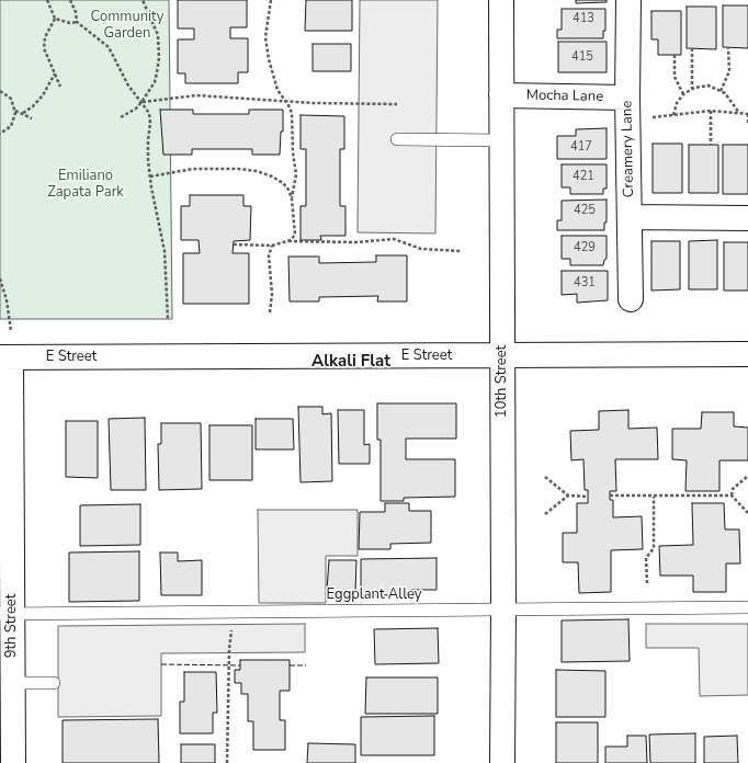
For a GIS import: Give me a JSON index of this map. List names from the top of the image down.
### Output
{
  "streets": {
    "street": [
      "Mocha Lane",
      "Creamery Lane",
      "E Street",
      "10th Street",
      "9th Street"
    ],
    "lane": ["Eggplant Alley"]
  },
  "crossings": [
    ["Mocha Lane", "Creamery Lane"],
    ["Mocha Lane", "10th Street"],
    ["E Street", "10th Street"],
    ["E Street", "9th Street"],
    ["10th Street", "Eggplant Alley"],
    ["Eggplant Alley", "9th Street"]
  ],
  "districts": ["Alkali Flat"],
  "parks": ["Community Garden", "Emiliano Zapata Park"],
  "house_numbers": [
    "413",
    "415",
    "417",
    "421",
    "425",
    "429",
    "431"
  ]
}
